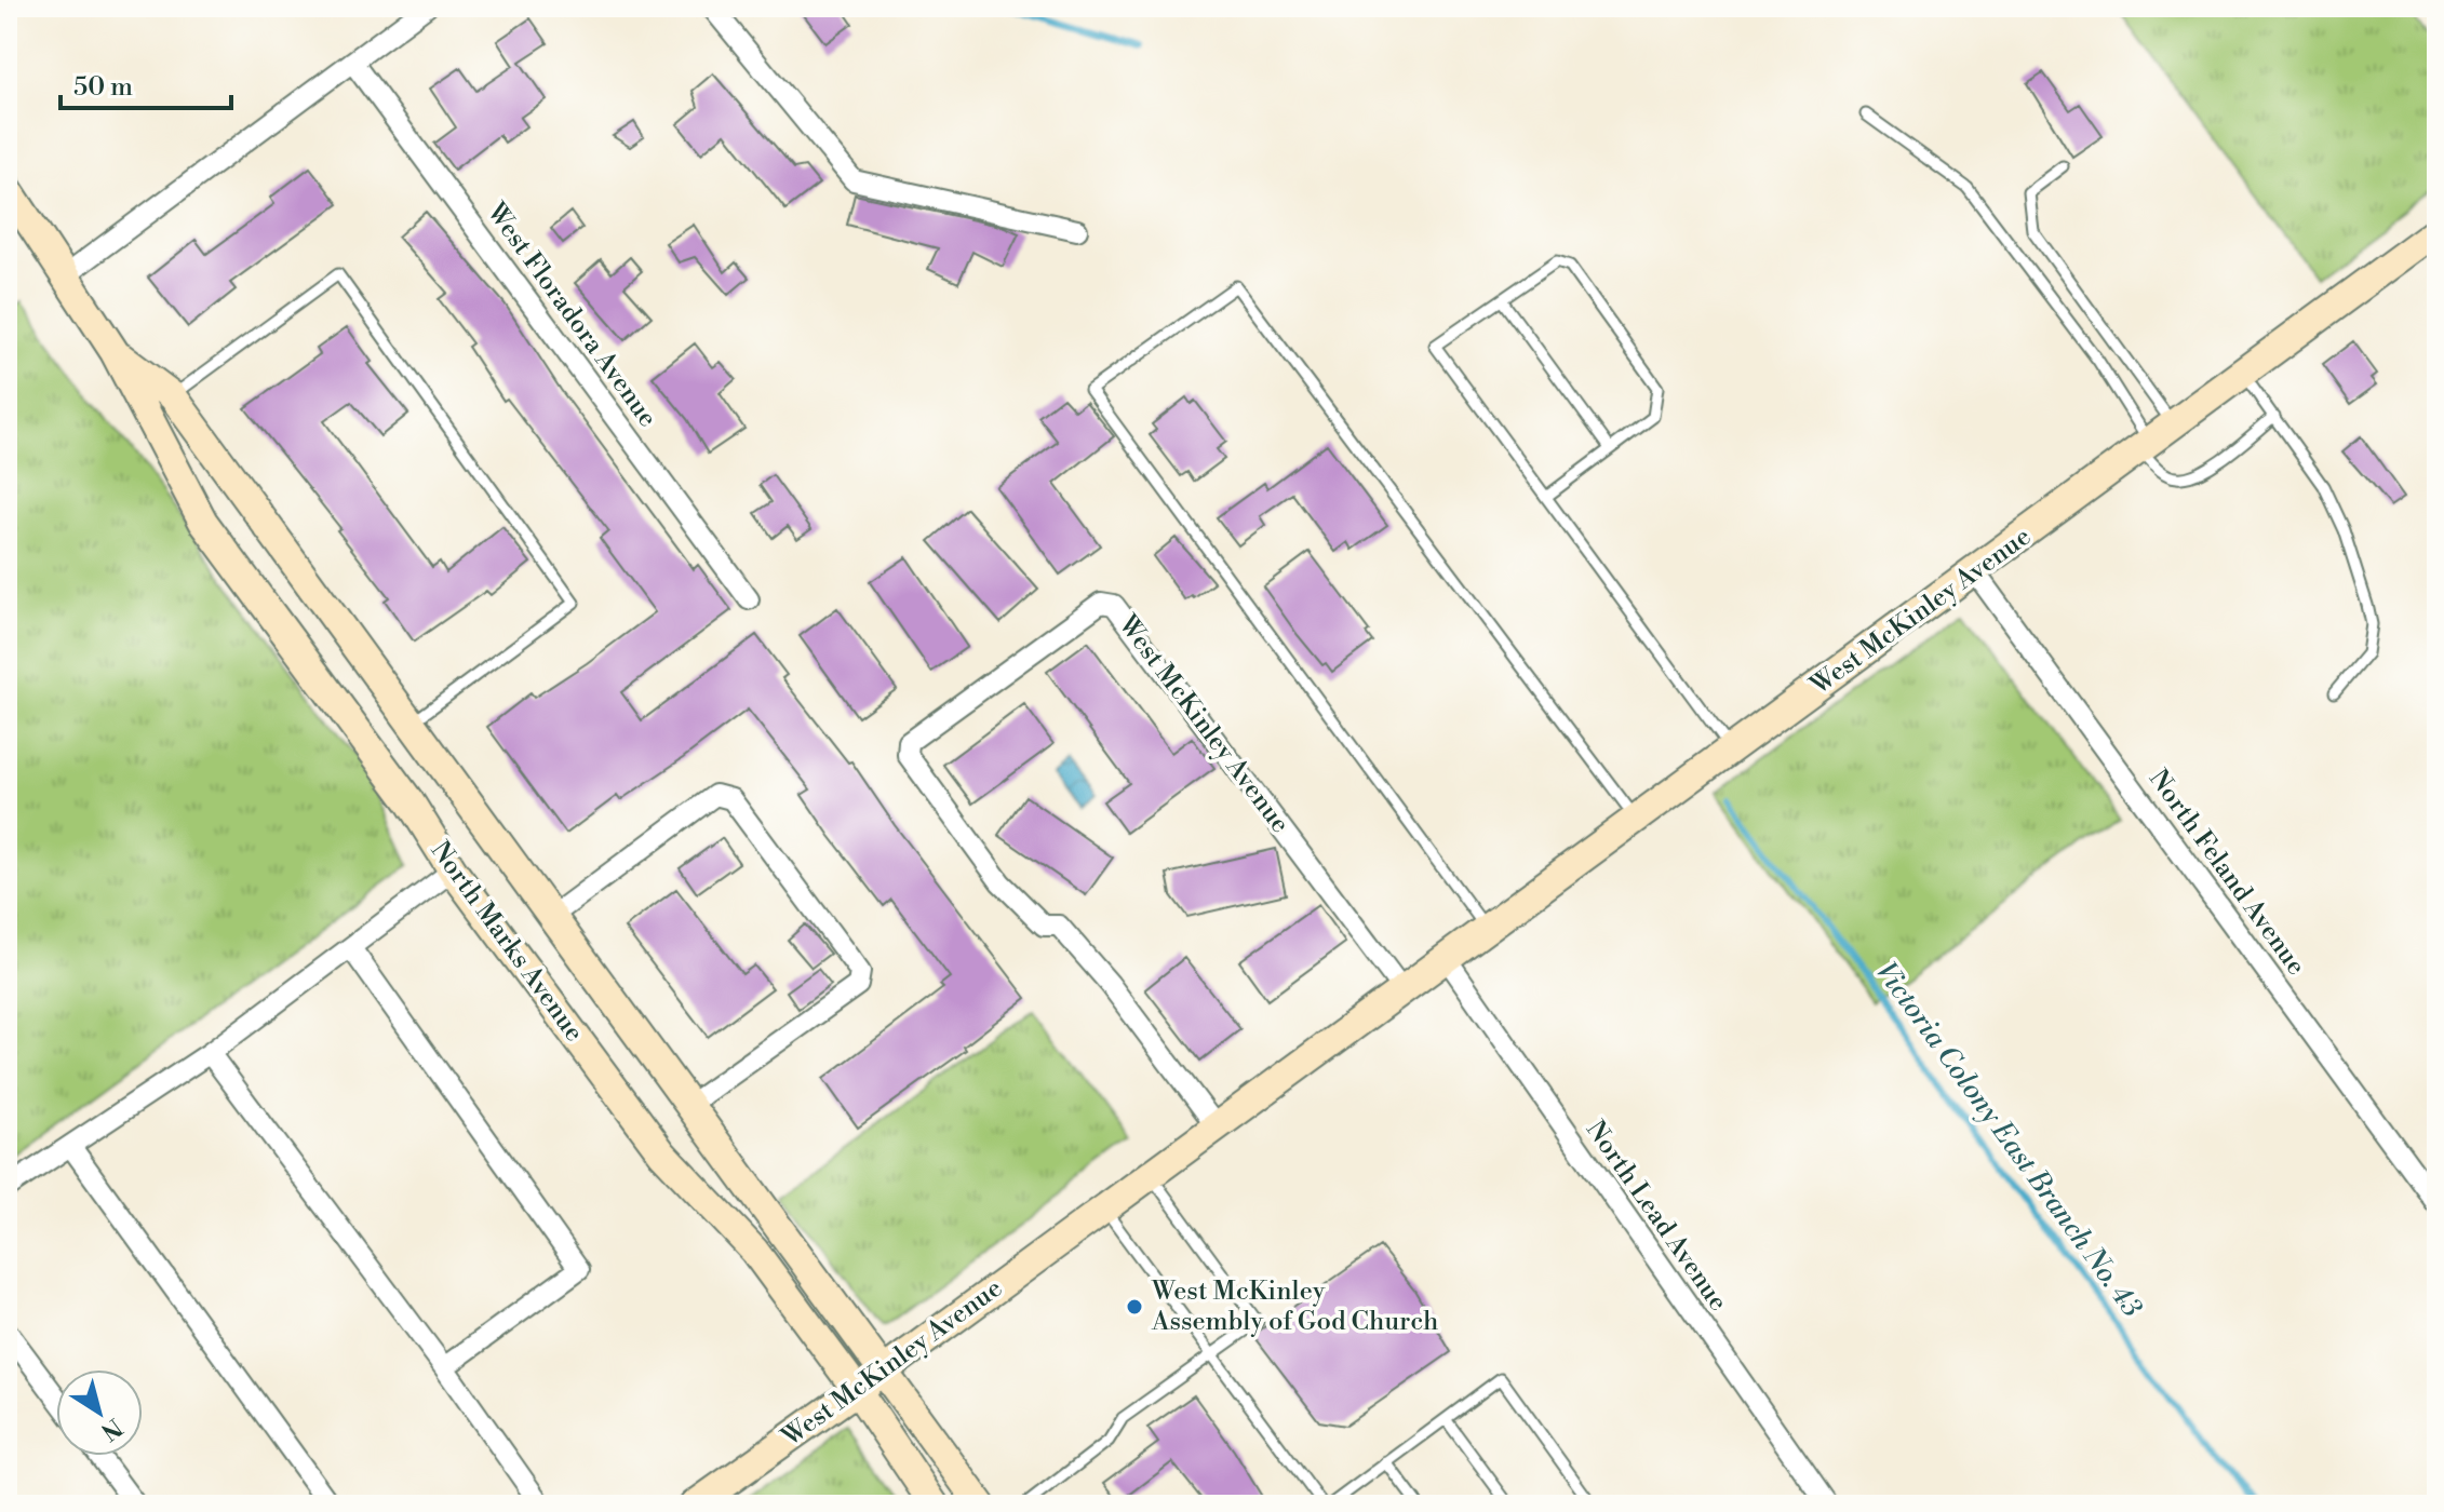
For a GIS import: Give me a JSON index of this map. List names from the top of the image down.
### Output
{
  "streets": {
    "main road": ["West McKinley Avenue", "North Marks Avenue"],
    "street": ["West Floradora Avenue", "North Feland Avenue", "North Lead Avenue"]
  },
  "crossings": [
    ["West McKinley Avenue", "North Feland Avenue"],
    ["West McKinley Avenue", "North Marks Avenue"],
    ["West McKinley Avenue", "North Lead Avenue"]
  ],
  "water": ["Victoria Colony East Branch No. 43"],
  "places": ["West McKinley Assembly of God Church"],
  "scale_bar": "50 m",
  "north": "bottom right"
}
